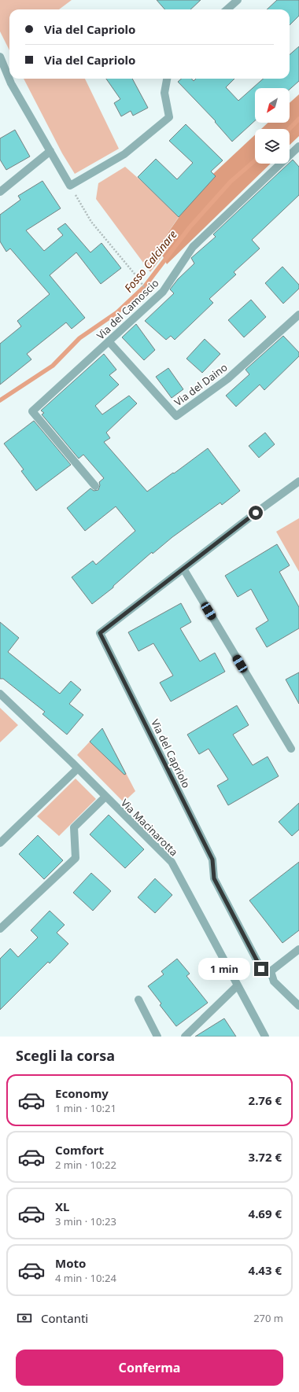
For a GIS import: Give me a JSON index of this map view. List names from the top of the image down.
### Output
{
  "streets": {
    "street": [
      "Via del Camoscio",
      "Via del Daino",
      "Via del Capriolo",
      "Via Macinarotta"
    ]
  },
  "crossings": [
    ["Via del Camoscio", "Via del Daino"]
  ],
  "water": ["Fosso Calcinare"],
  "north": "bottom left",
  "page": {
    "banner": ["Via del Capriolo", "Via del Capriolo"],
    "bubble": "1 min",
    "heading": "Scegli la corsa",
    "list": [
      {
        "name": "Economy",
        "note": "1 min · 10:21",
        "value": "2.76 €"
      },
      {
        "name": "Comfort",
        "note": "2 min · 10:22",
        "value": "3.72 €"
      },
      {
        "name": "XL",
        "note": "3 min · 10:23",
        "value": "4.69 €"
      },
      {
        "name": "Moto",
        "note": "4 min · 10:24",
        "value": "4.43 €"
      }
    ],
    "pay": ["Contanti", "270 m"],
    "buttons": "Conferma"
  }
}
